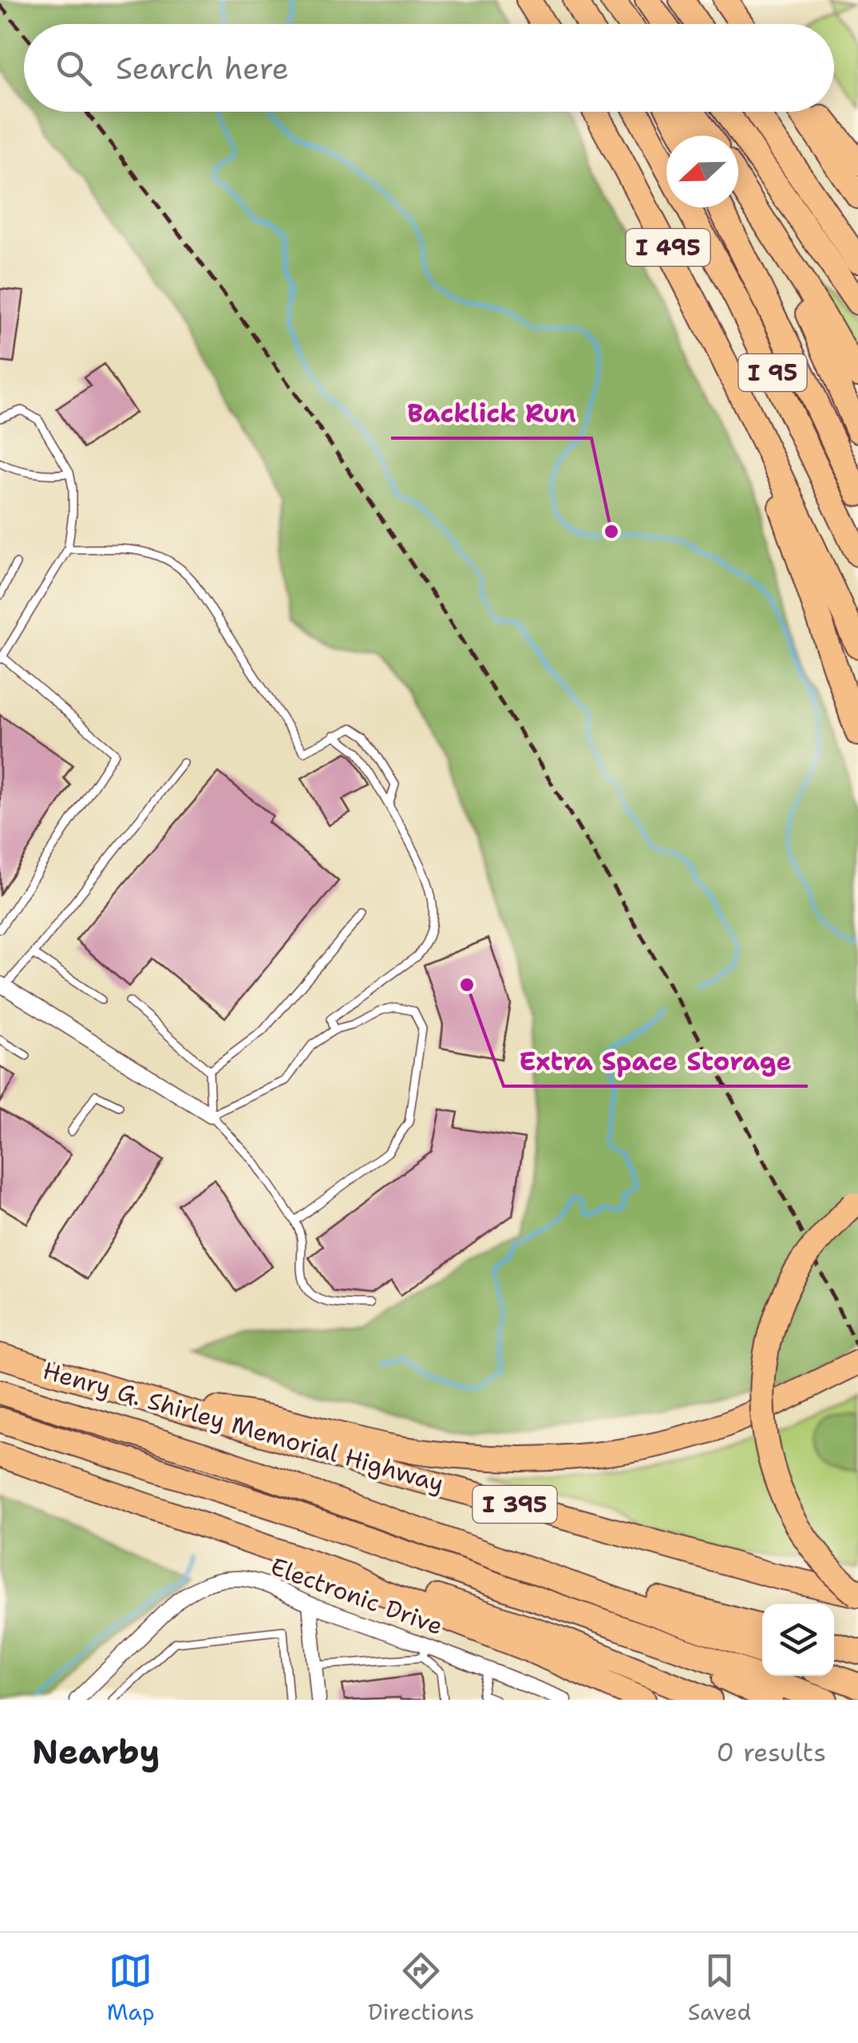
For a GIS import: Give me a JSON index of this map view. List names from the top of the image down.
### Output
{
  "streets": {
    "highway": [
      "I 495",
      "I 95",
      "Henry G. Shirley Memorial Highway",
      "I 395"
    ],
    "street": ["Electronic Drive"]
  },
  "places": ["Backlick Run", "Extra Space Storage"],
  "north": "left",
  "page": {
    "search": "Search here",
    "heading": ["Nearby", "0 results"],
    "nav": ["Map", "Directions", "Saved"]
  }
}
